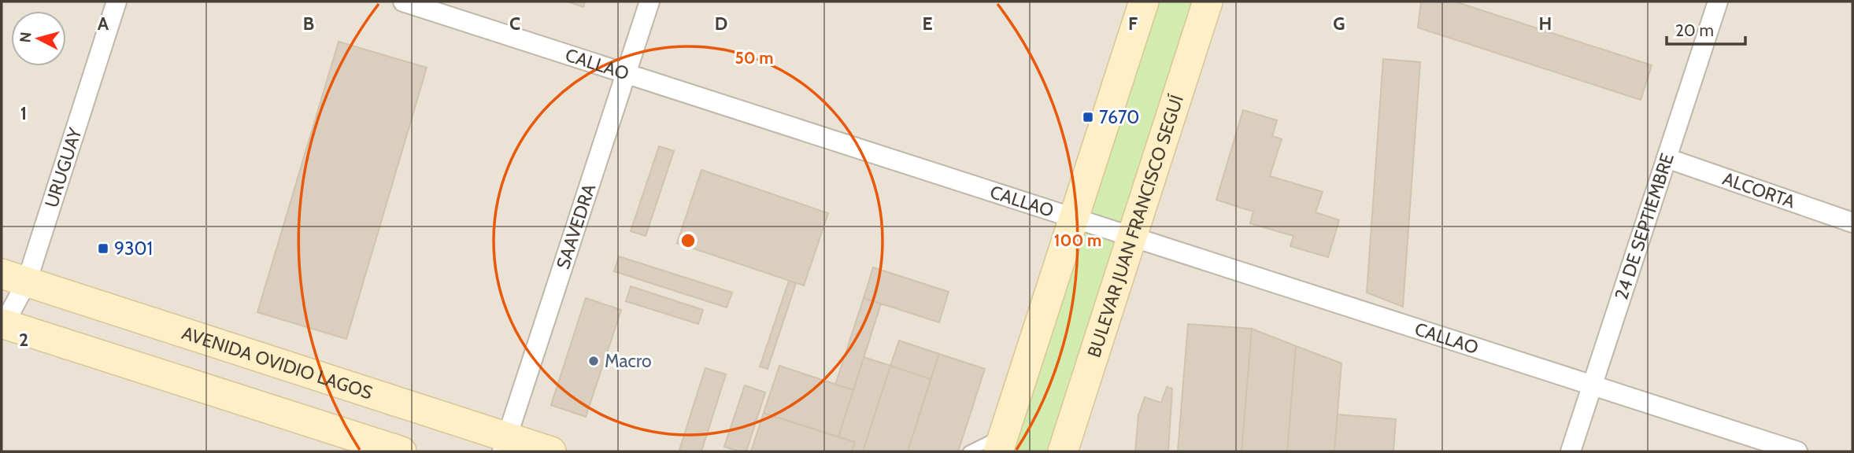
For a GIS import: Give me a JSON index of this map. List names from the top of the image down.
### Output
{
  "streets": {
    "main road": ["BULEVAR JUAN FRANCISCO SEGUÍ", "AVENIDA OVIDIO LAGOS"],
    "street": [
      "CALLAO",
      "URUGUAY",
      "ALCORTA",
      "SAAVEDRA",
      "24 DE SEPTIEMBRE"
    ]
  },
  "crossings": [
    ["CALLAO", "SAAVEDRA"],
    ["CALLAO", "BULEVAR JUAN FRANCISCO SEGUÍ"],
    ["CALLAO", "24 DE SEPTIEMBRE"],
    ["URUGUAY", "AVENIDA OVIDIO LAGOS"],
    ["ALCORTA", "24 DE SEPTIEMBRE"],
    ["SAAVEDRA", "AVENIDA OVIDIO LAGOS"]
  ],
  "places": {
    "transit": ["7670", "9301"],
    "other": ["Macro"]
  },
  "scale_bar": "20 m",
  "north": "left",
  "grid": {
    "columns": [
      "A",
      "B",
      "C",
      "D",
      "E",
      "F",
      "G",
      "H"
    ],
    "rows": ["1", "2"]
  },
  "rings": ["50 m", "100 m"]
}
